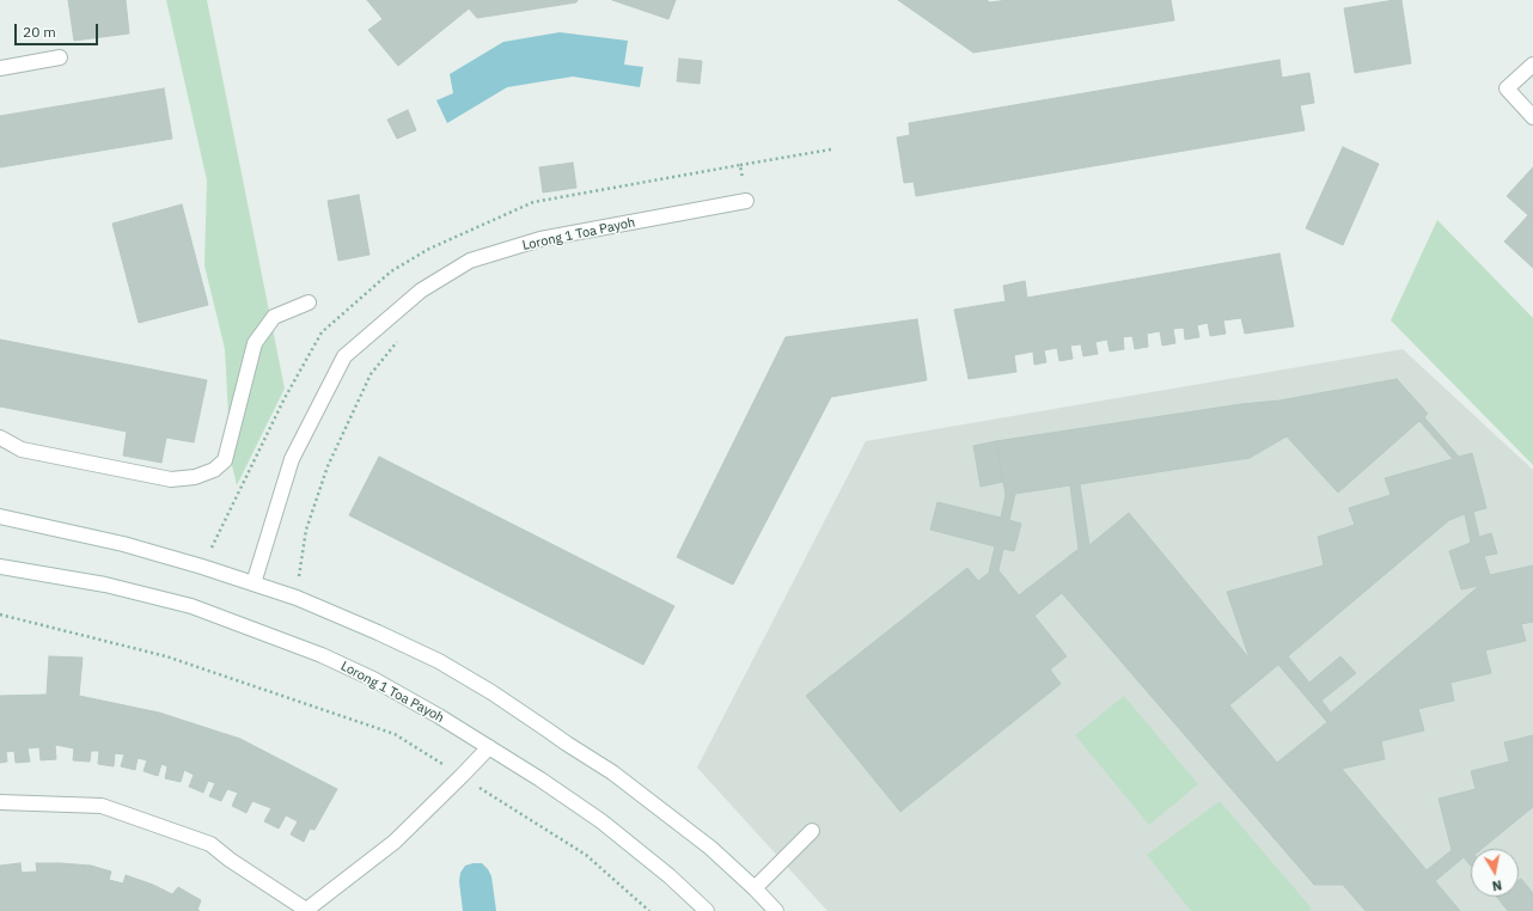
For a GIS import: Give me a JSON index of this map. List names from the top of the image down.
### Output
{
  "streets": {
    "main road": ["Lorong 1 Toa Payoh"]
  },
  "scale_bar": "20 m",
  "north": "bottom"
}
